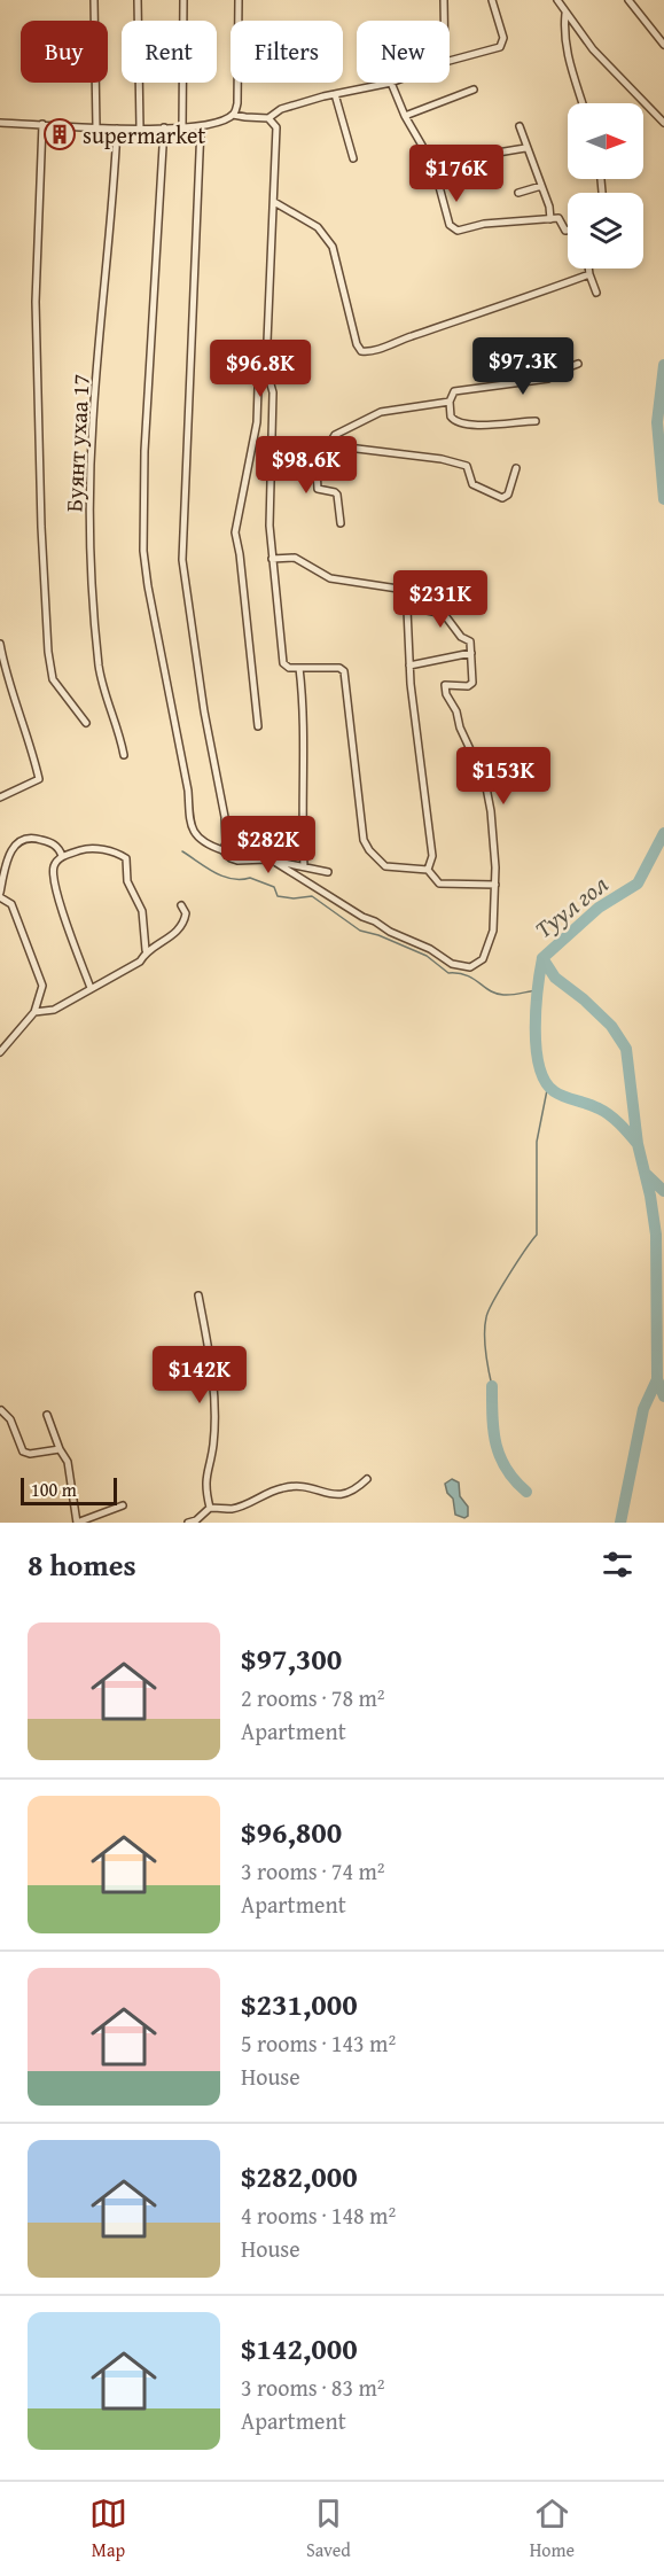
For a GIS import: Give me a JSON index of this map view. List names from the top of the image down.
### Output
{
  "streets": {
    "street": ["Буянт ухаа 17"]
  },
  "water": ["Туул гол"],
  "places": {
    "building": ["supermarket"]
  },
  "scale_bar": "100 m",
  "north": "right",
  "page": {
    "chip": [
      "Buy",
      "Rent",
      "Filters",
      "New"
    ],
    "price": [
      "$176K",
      "$97.3K",
      "$96.8K",
      "$98.6K",
      "$231K",
      "$153K",
      "$282K",
      "$142K"
    ],
    "scale": "100 m",
    "heading": "8 homes",
    "list": [
      {
        "name": "$97,300",
        "note": "2 rooms · 78 m² · Apartment"
      },
      {
        "name": "$96,800",
        "note": "3 rooms · 74 m² · Apartment"
      },
      {
        "name": "$231,000",
        "note": "5 rooms · 143 m² · House"
      },
      {
        "name": "$282,000",
        "note": "4 rooms · 148 m² · House"
      },
      {
        "name": "$142,000",
        "note": "3 rooms · 83 m² · Apartment"
      }
    ],
    "tabs": ["Map", "Saved", "Home"]
  }
}
